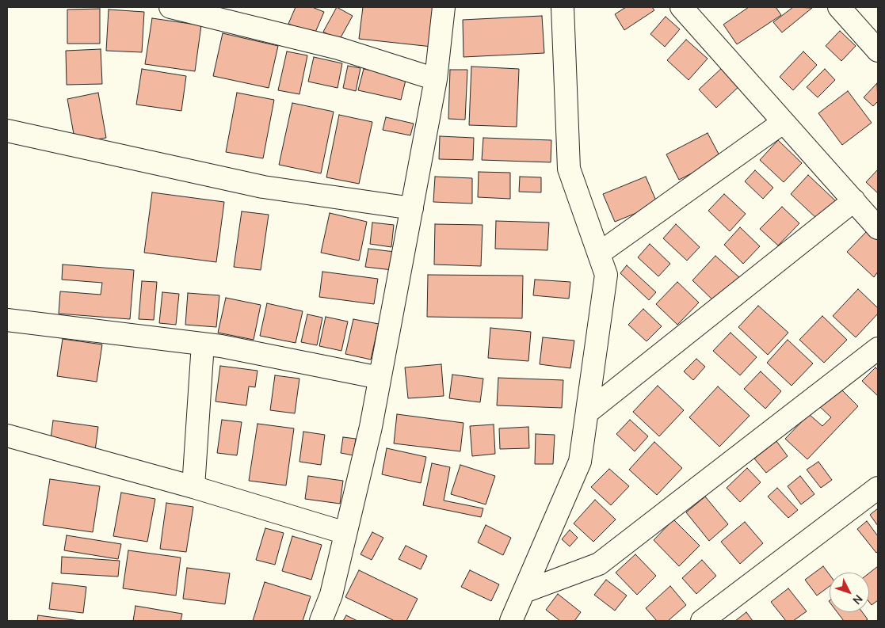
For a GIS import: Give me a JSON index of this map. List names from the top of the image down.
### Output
{
  "north": "bottom right"
}
